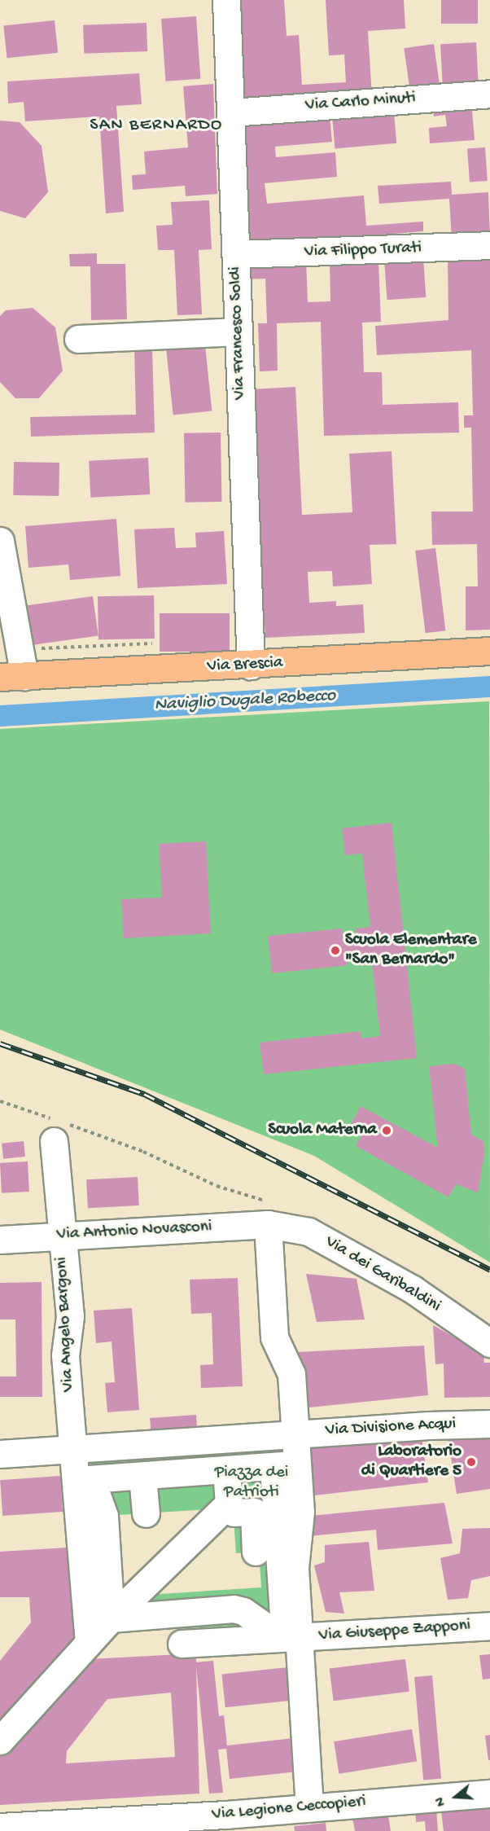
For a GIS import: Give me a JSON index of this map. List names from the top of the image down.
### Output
{
  "streets": {
    "main road": ["Via Brescia"],
    "street": [
      "Via Carlo Minuti",
      "Via Filippo Turati",
      "Via Francesco Soldi",
      "Via Antonio Novasconi",
      "Via dei Garibaldini",
      "Via Angelo Bargoni",
      "Via Divisione Acqui",
      "Via Giuseppe Zapponi",
      "Via Legione Ceccopieri"
    ]
  },
  "crossings": [
    ["Via Carlo Minuti", "Via Francesco Soldi"],
    ["Via Filippo Turati", "Via Francesco Soldi"],
    ["Via Francesco Soldi", "Via Brescia"],
    ["Via Antonio Novasconi", "Via dei Garibaldini"],
    ["Via Antonio Novasconi", "Via Angelo Bargoni"]
  ],
  "districts": ["SAN BERNARDO"],
  "water": ["Naviglio Dugale Robecco"],
  "parks": ["Piazza dei Patrioti"],
  "places": ["Scuola Elementare \"San Bernardo\"", "Scuola Materna", "Laboratorio di Quartiere 5"],
  "north": "left"
}
